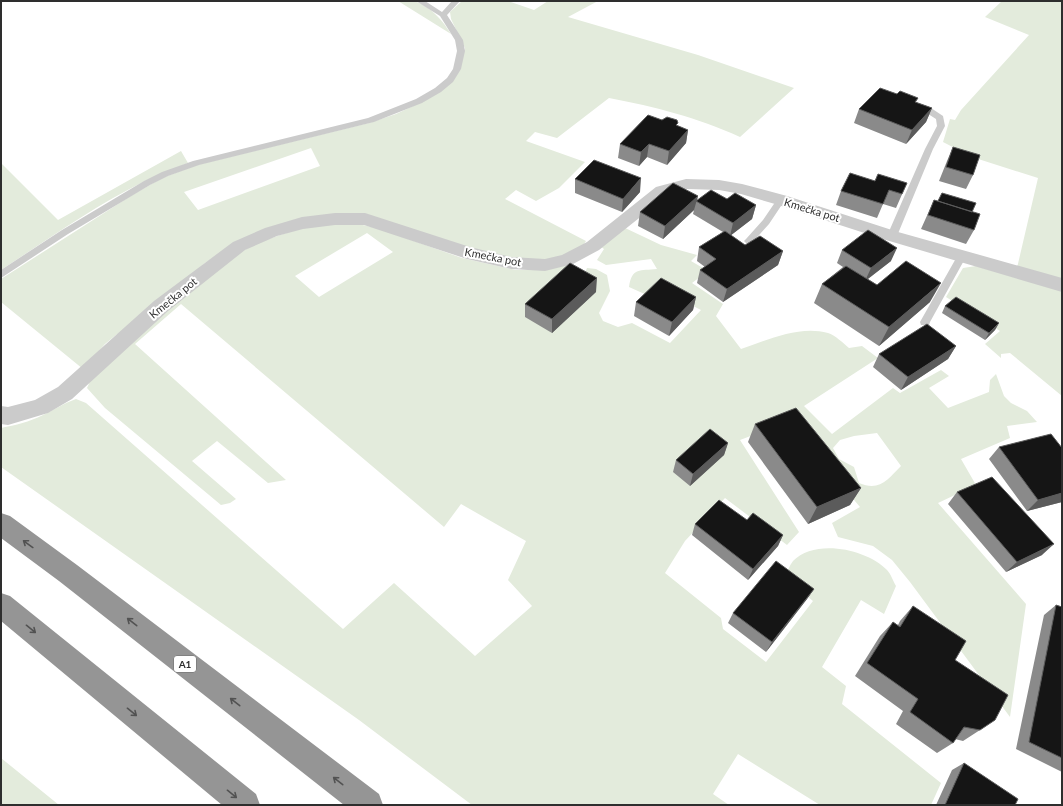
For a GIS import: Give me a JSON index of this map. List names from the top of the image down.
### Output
{
  "streets": {
    "highway": ["A1"],
    "street": ["Kmečka pot"]
  }
}
